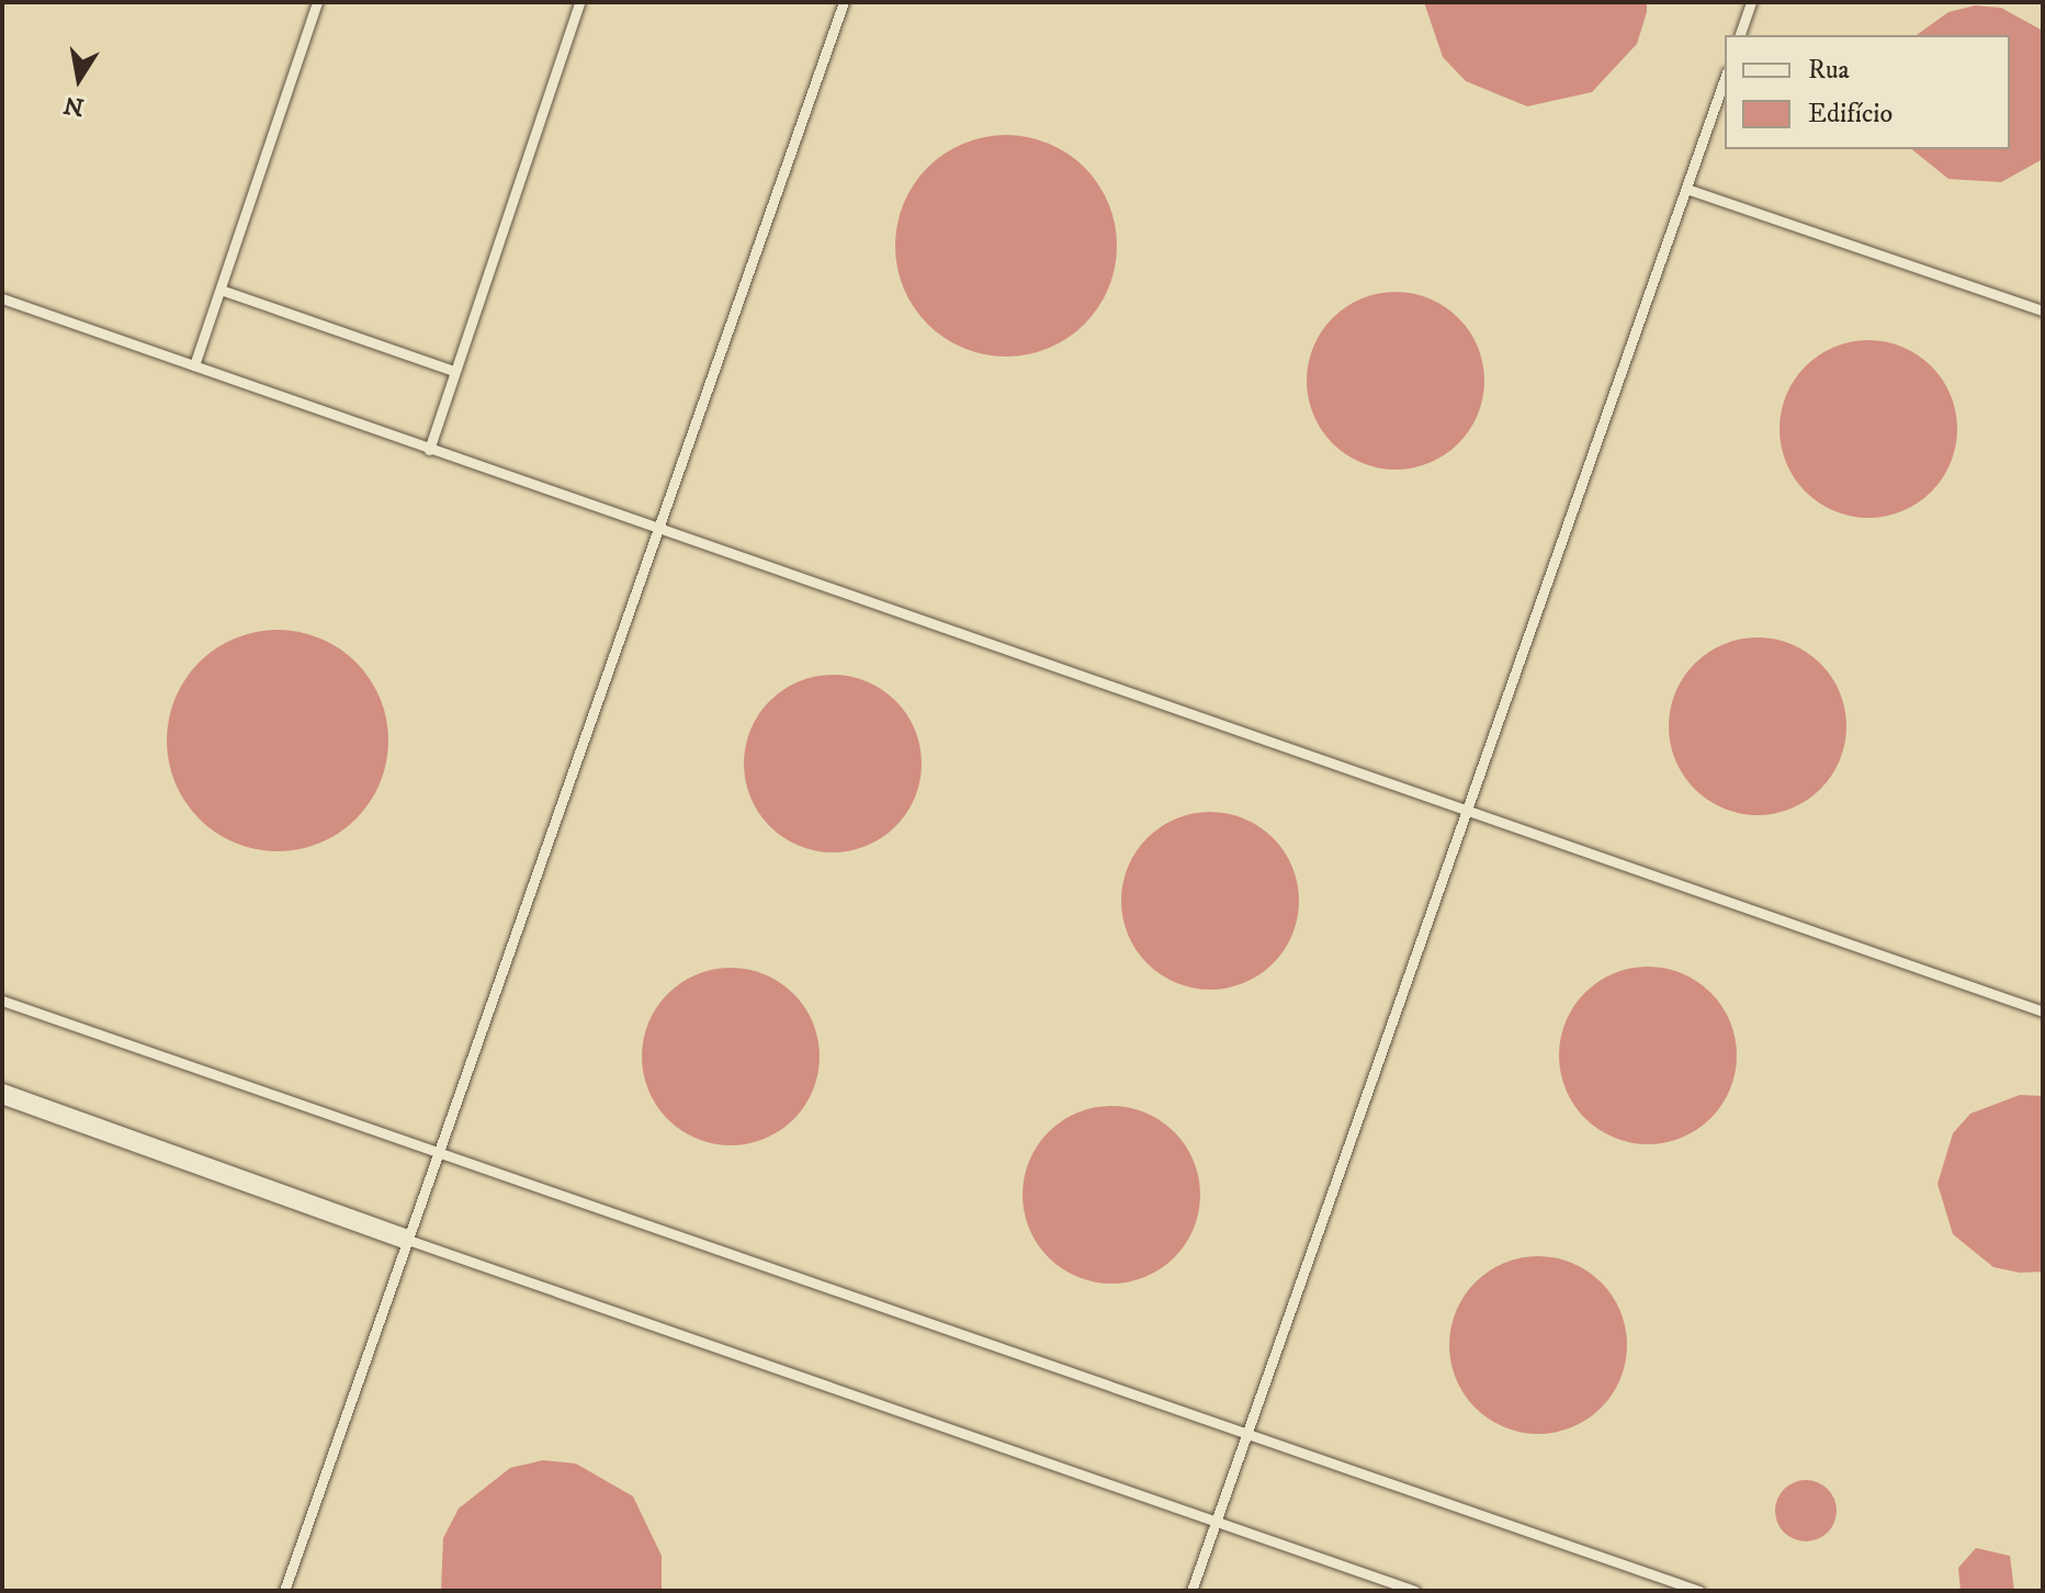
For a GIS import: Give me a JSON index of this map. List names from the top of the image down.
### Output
{
  "legend": ["Rua", "Edifício"],
  "north": "bottom"
}
